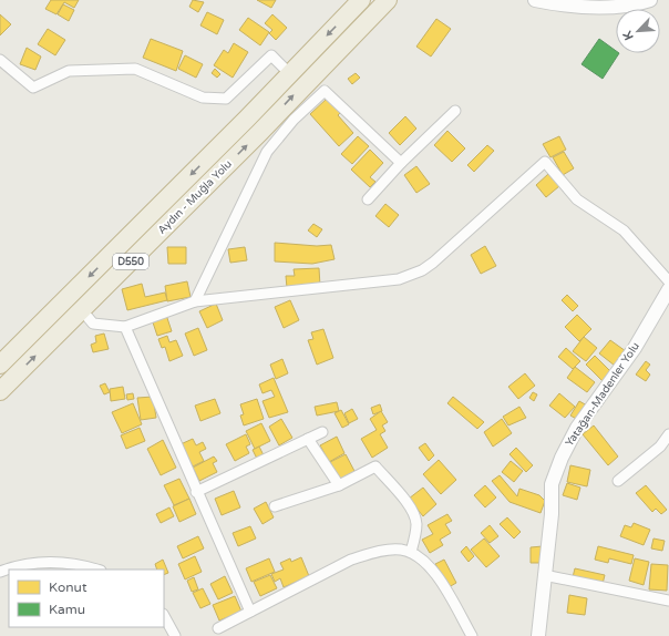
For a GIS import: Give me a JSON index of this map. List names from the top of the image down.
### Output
{
  "streets": {
    "highway": ["Aydın - Muğla Yolu", "D550"],
    "street": ["Yatağan-Madenler Yolu"]
  },
  "legend": ["Konut", "Kamu"],
  "north": "bottom left"
}
